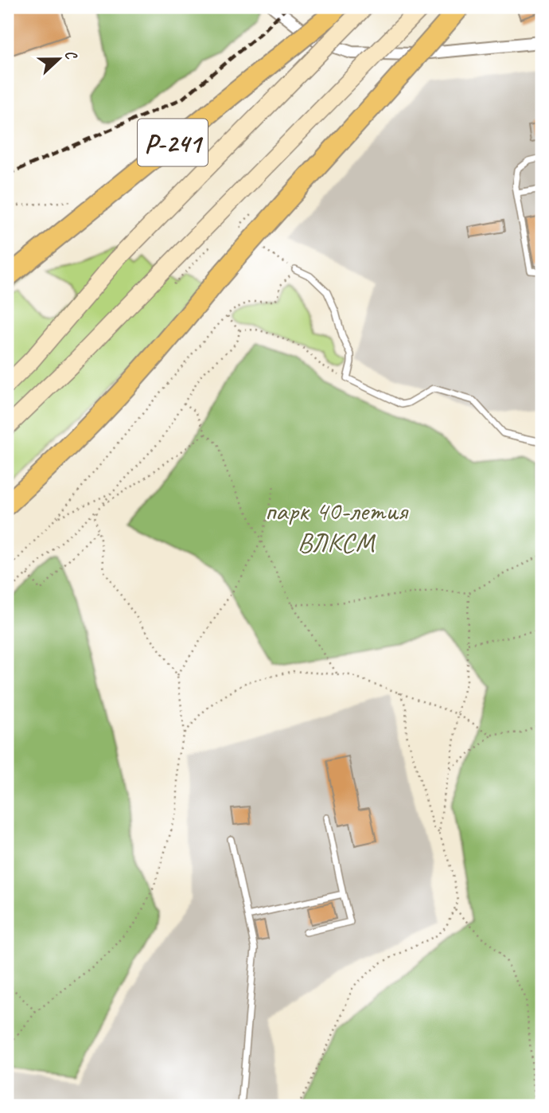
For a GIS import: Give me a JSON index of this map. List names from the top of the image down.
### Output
{
  "streets": {
    "highway": ["Р-241"]
  },
  "parks": ["парк 40-летия ВЛКСМ"],
  "north": "right"
}
